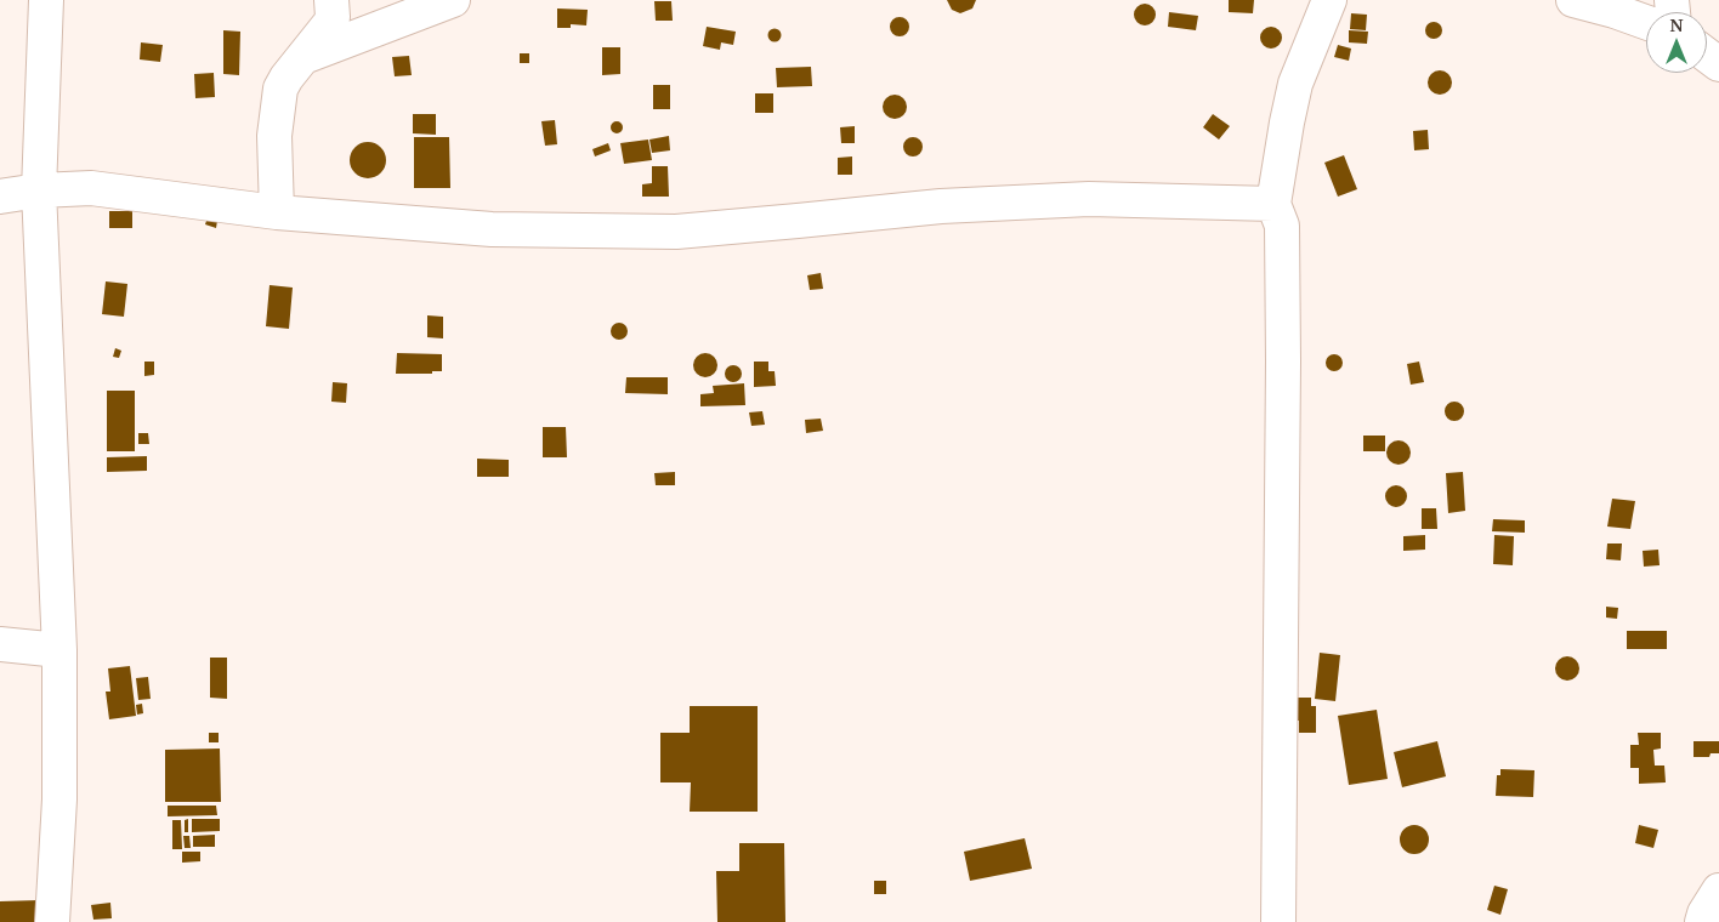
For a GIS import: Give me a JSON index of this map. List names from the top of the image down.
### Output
{
  "north": "top"
}
